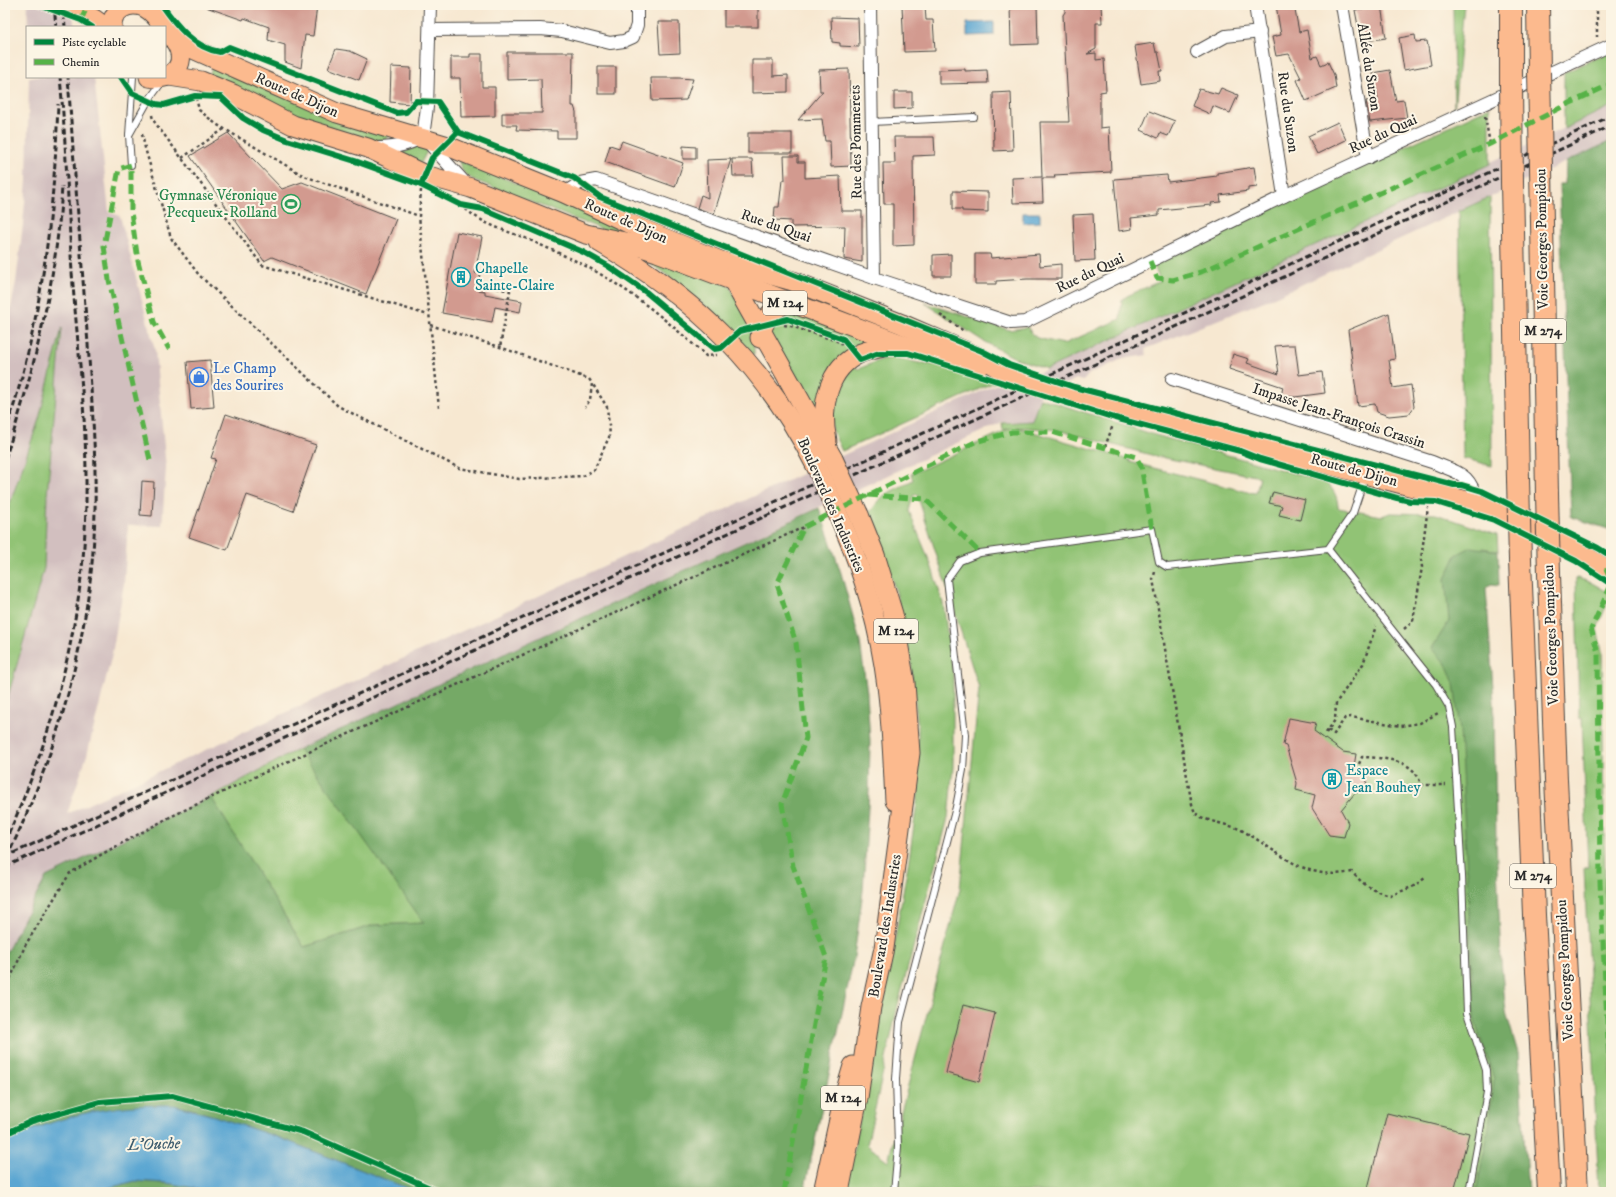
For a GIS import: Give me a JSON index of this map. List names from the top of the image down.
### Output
{
  "streets": {
    "highway": ["Voie Georges Pompidou", "M 274"],
    "main road": ["Route de Dijon", "M 124", "Boulevard des Industries"],
    "street": [
      "Allée du Suzon",
      "Rue du Suzon",
      "Rue du Quai",
      "Rue des Pommerets",
      "Impasse Jean-François Crassin"
    ]
  },
  "crossings": [
    ["Allée du Suzon", "Rue du Quai"],
    ["Route de Dijon", "Rue du Quai"],
    ["Route de Dijon", "M 124"],
    ["Route de Dijon", "Impasse Jean-François Crassin"],
    ["Route de Dijon", "Boulevard des Industries"],
    ["Rue du Suzon", "Rue du Quai"],
    ["Rue du Quai", "Rue des Pommerets"],
    ["M 124", "Boulevard des Industries"]
  ],
  "water": ["L'Ouche"],
  "places": {
    "sports": ["Gymnase Véronique Pecqueux-Rolland"],
    "building": ["Chapelle Sainte-Claire", "Espace Jean Bouhey"],
    "shop": ["Le Champ des Sourires"]
  },
  "legend": ["Piste cyclable", "Chemin"]
}
